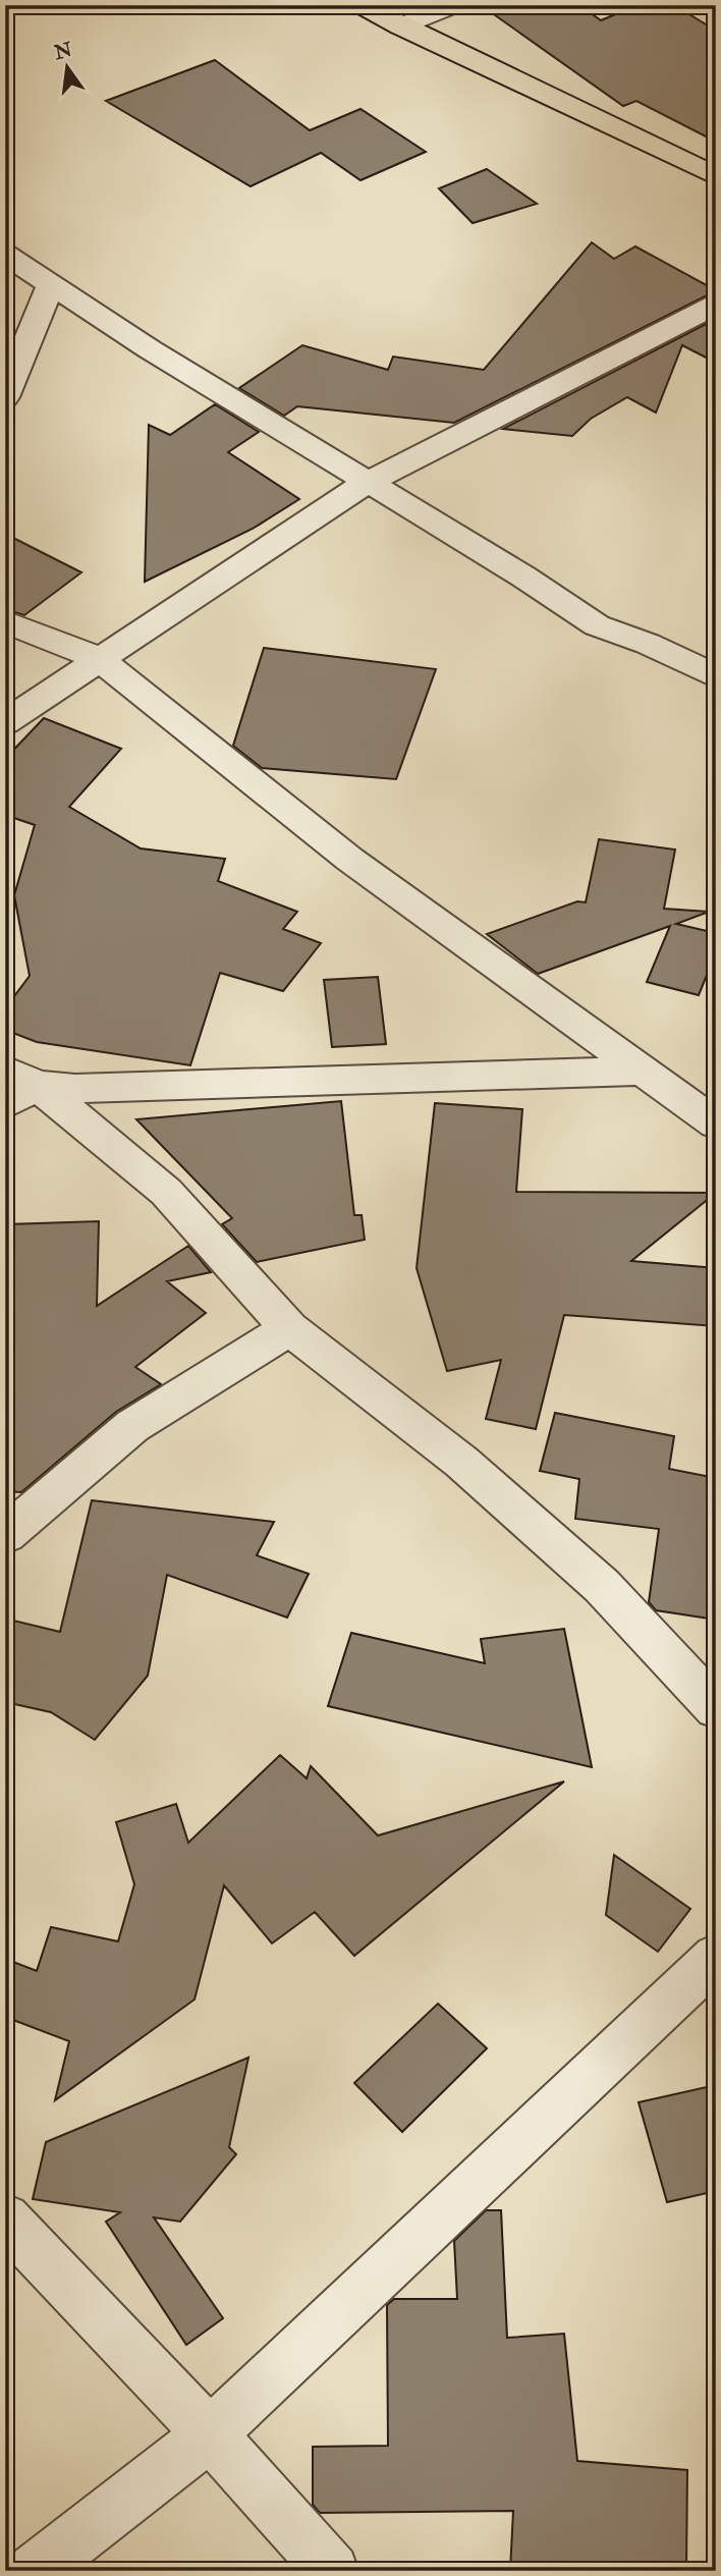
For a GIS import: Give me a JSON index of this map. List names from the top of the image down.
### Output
{
  "north": "top"
}
